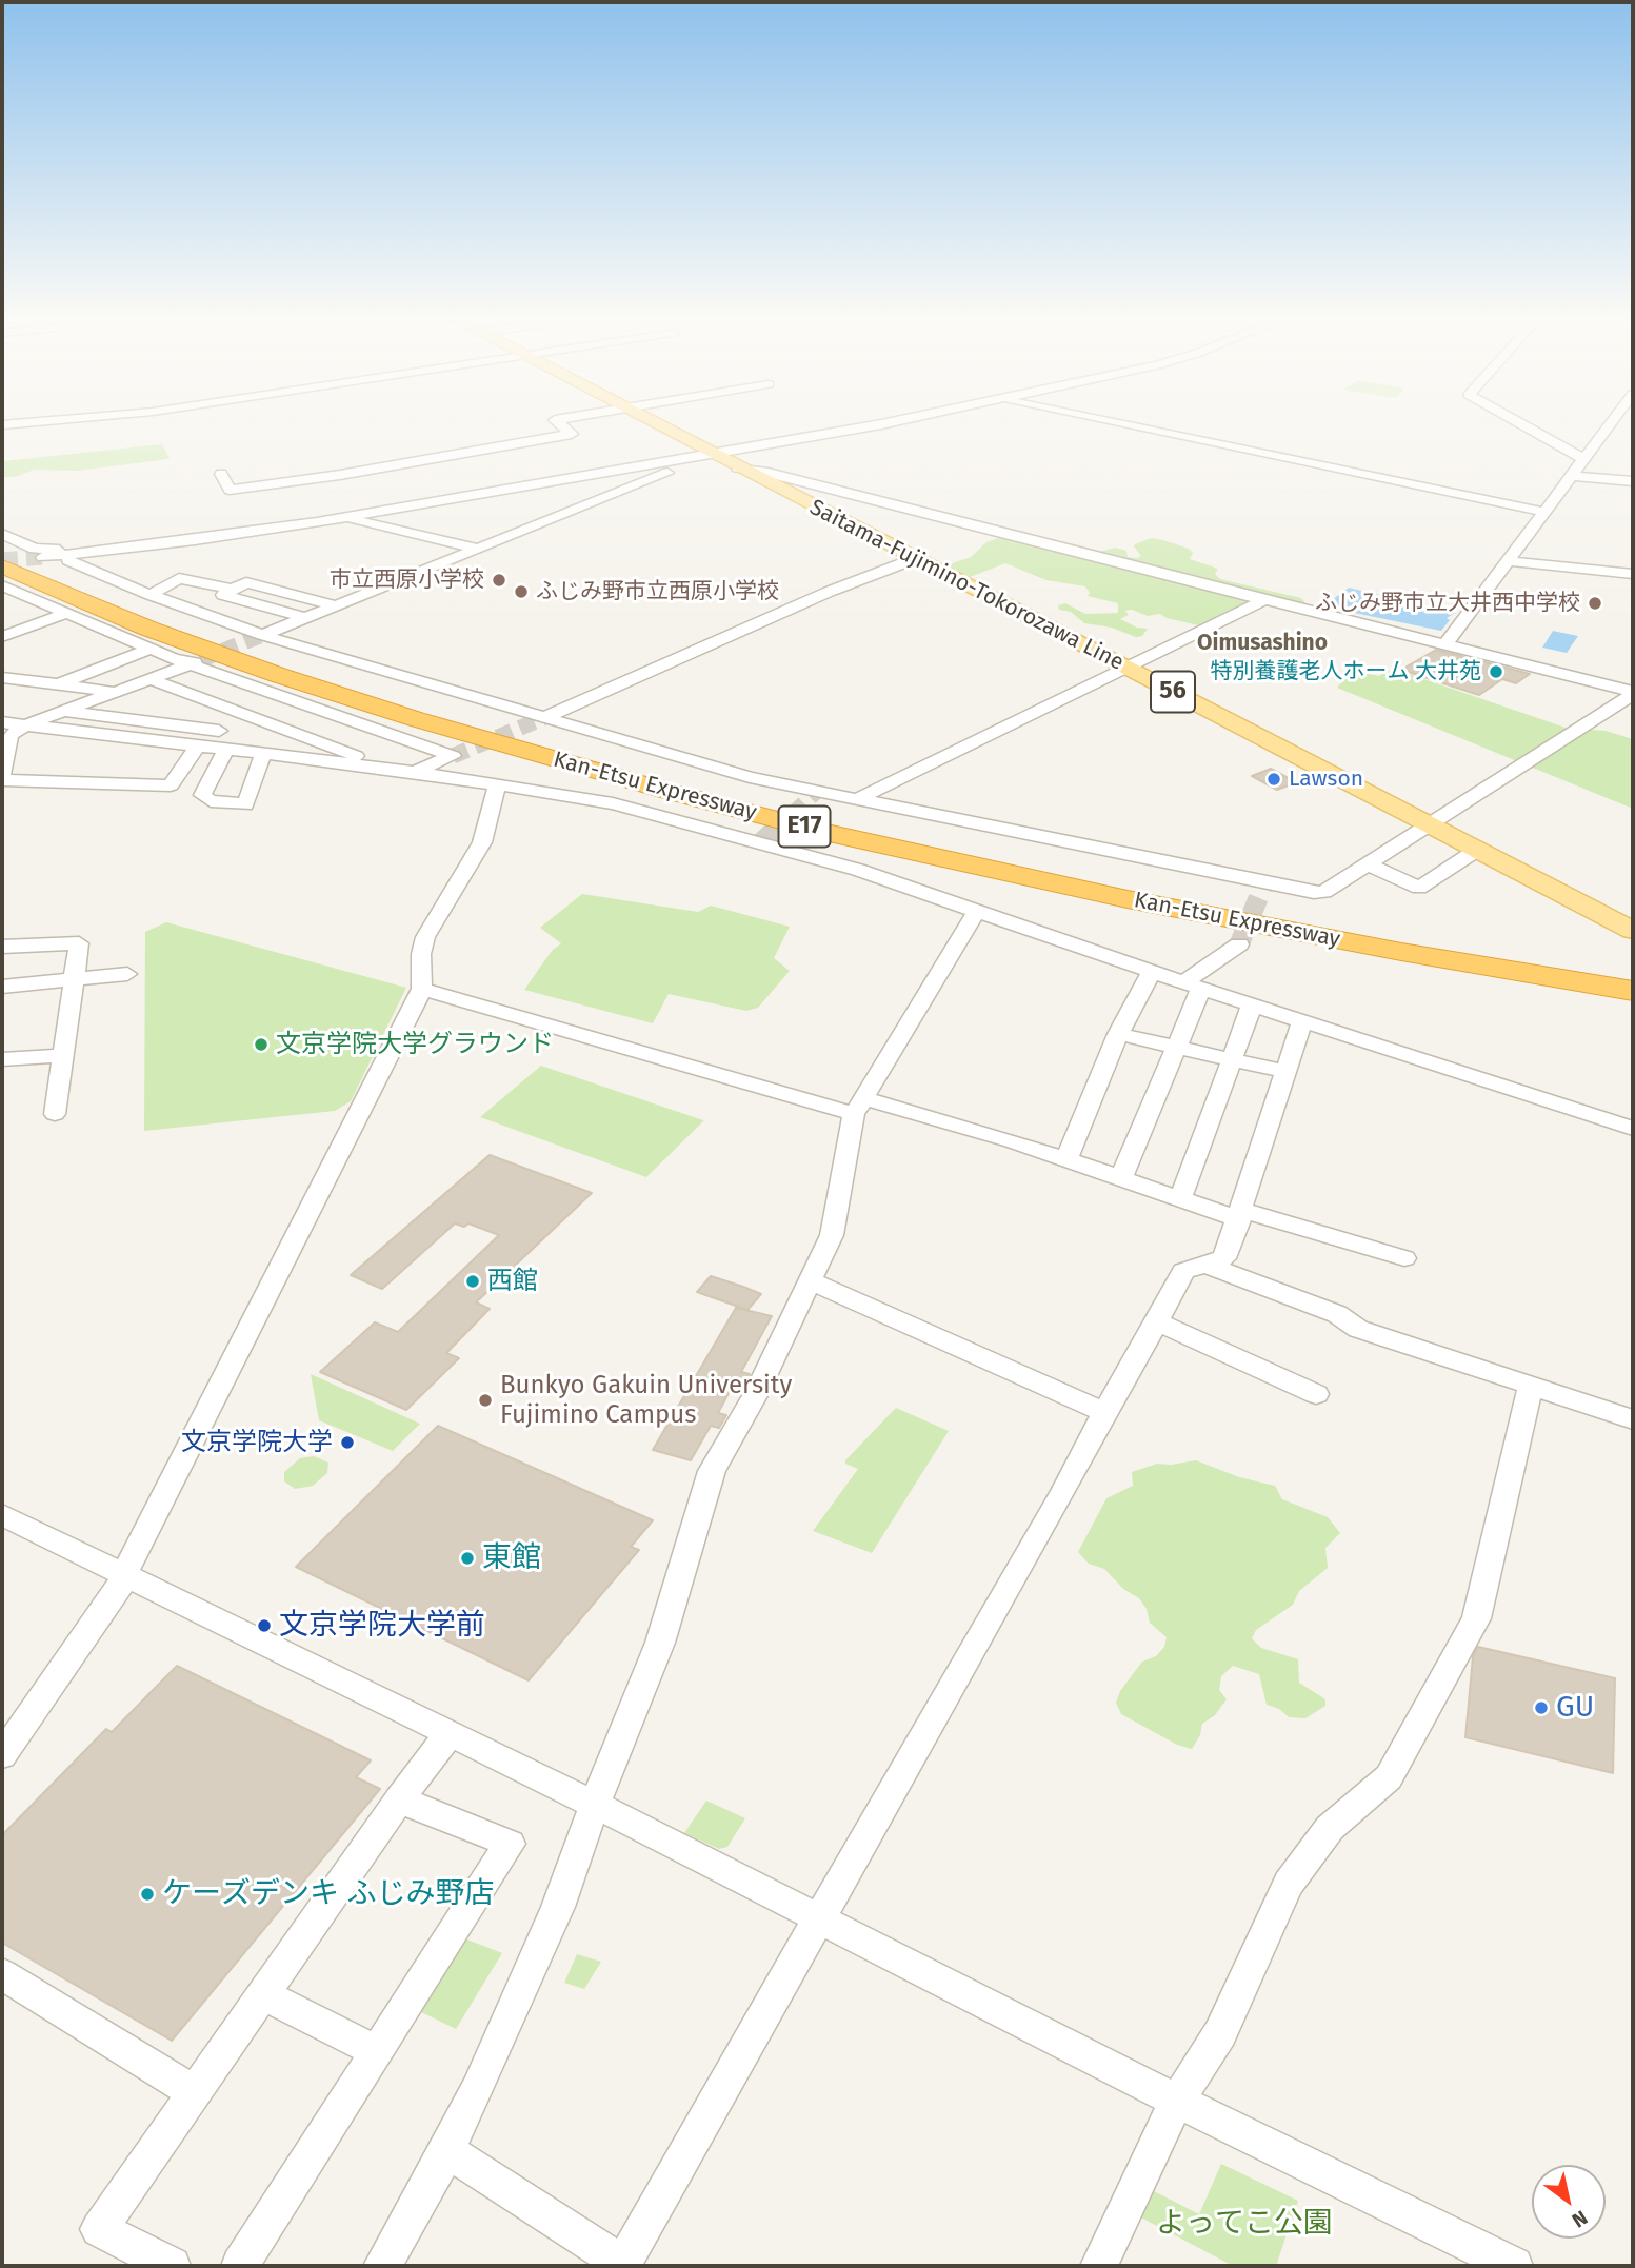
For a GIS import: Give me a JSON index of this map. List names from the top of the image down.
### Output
{
  "streets": {
    "highway": ["Kan-Etsu Expressway", "E17"],
    "main road": ["Saitama-Fujimino-Tokorozawa Line", "56"]
  },
  "districts": ["Oimusashino"],
  "parks": ["よってこ公園"],
  "places": [
    "市立西原小学校",
    "ふじみ野市立西原小学校",
    "ふじみ野市立大井西中学校",
    "特別養護老人ホーム 大井苑",
    "Lawson",
    "文京学院大学グラウンド",
    "西館",
    "Bunkyo Gakuin University Fujimino Campus",
    "文京学院大学",
    "東館",
    "文京学院大学前",
    "GU",
    "ケーズデンキ ふじみ野店"
  ],
  "north": "bottom right"
}
